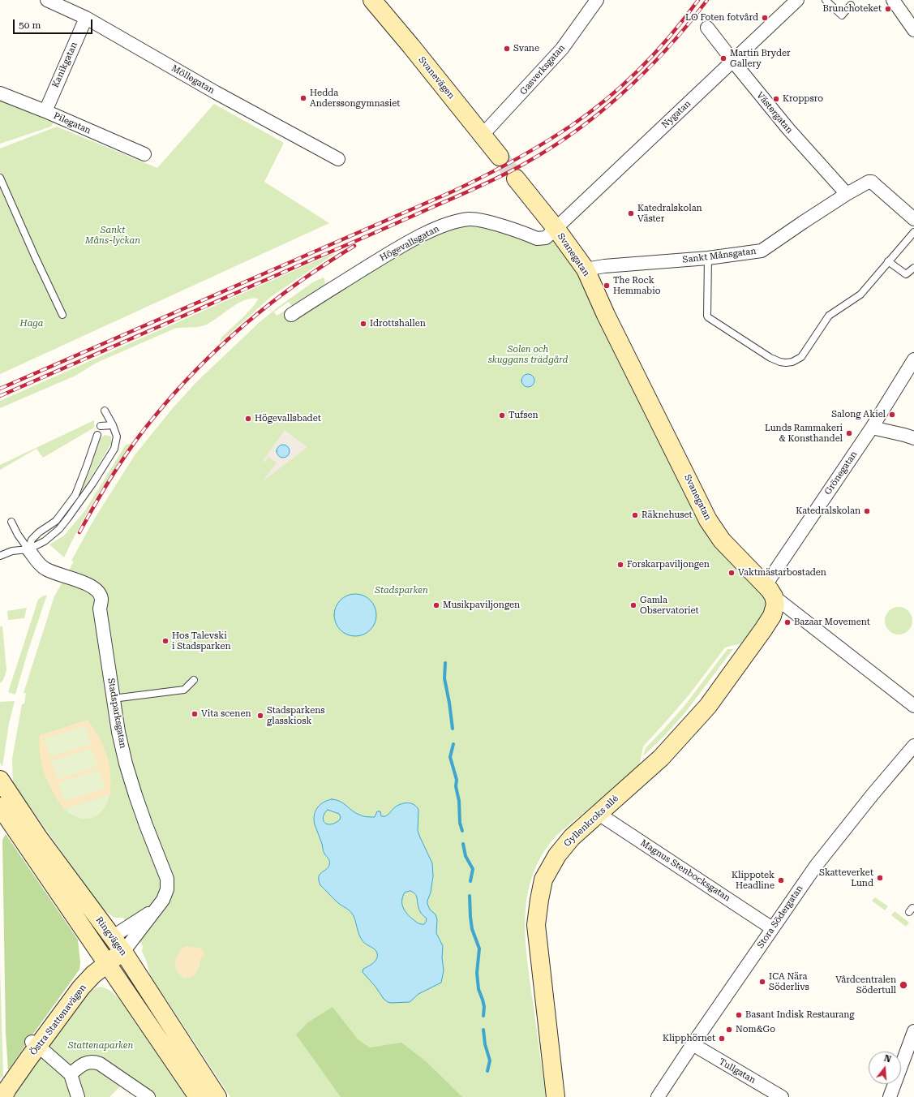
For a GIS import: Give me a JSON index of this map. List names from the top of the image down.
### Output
{
  "streets": {
    "street": [
      "Kanikgatan",
      "Gasverksgatan",
      "Svanevägen",
      "Möllegatan",
      "Västergatan",
      "Nygatan",
      "Pilegatan",
      "Högevallsgatan",
      "Svanegatan",
      "Sankt Månsgatan",
      "Grönegatan",
      "Stadsparksgatan",
      "Gyllenkroks allé",
      "Magnus Stenbocksgatan",
      "Stora Södergatan",
      "Ringvägen",
      "Östra Stattenavägen",
      "Tullgatan"
    ]
  },
  "crossings": [
    ["Kanikgatan", "Möllegatan"],
    ["Kanikgatan", "Pilegatan"],
    ["Gasverksgatan", "Svanevägen"],
    ["Västergatan", "Nygatan"],
    ["Västergatan", "Sankt Månsgatan"],
    ["Nygatan", "Högevallsgatan"],
    ["Nygatan", "Svanegatan"],
    ["Högevallsgatan", "Svanegatan"],
    ["Svanegatan", "Sankt Månsgatan"],
    ["Svanegatan", "Grönegatan"],
    ["Svanegatan", "Gyllenkroks allé"],
    ["Grönegatan", "Gyllenkroks allé"],
    ["Stadsparksgatan", "Ringvägen"],
    ["Stadsparksgatan", "Östra Stattenavägen"],
    ["Gyllenkroks allé", "Magnus Stenbocksgatan"],
    ["Magnus Stenbocksgatan", "Stora Södergatan"],
    ["Stora Södergatan", "Tullgatan"],
    ["Ringvägen", "Östra Stattenavägen"]
  ],
  "parks": [
    "Sankt Måns-lyckan",
    "Haga",
    "Solen och skuggans trädgård",
    "Stadsparken",
    "Stattenaparken"
  ],
  "places": [
    "Brunchoteket",
    "LO Foten fotvård",
    "Svane",
    "Martin Bryder Gallery",
    "Hedda Anderssongymnasiet",
    "Kroppsro",
    "Katedralskolan Väster",
    "The Rock Hemmabio",
    "Idrottshallen",
    "Salong Akiel",
    "Tufsen",
    "Högevallsbadet",
    "Lunds Rammakeri & Konsthandel",
    "Katedralskolan",
    "Räknehuset",
    "Forskarpaviljongen",
    "Vaktmästarbostaden",
    "Musikpaviljongen",
    "Gamla Observatoriet",
    "Bazaar Movement",
    "Hos Talevski i Stadsparken",
    "Vita scenen",
    "Stadsparkens glasskiosk",
    "Skatteverket Lund",
    "Klippotek Headline",
    "ICA Nära Söderlivs",
    "Vårdcentralen Södertull",
    "Basant Indisk Restaurang",
    "Nom&Go",
    "Klipphörnet"
  ],
  "scale_bar": "50 m",
  "north": "top"
}
